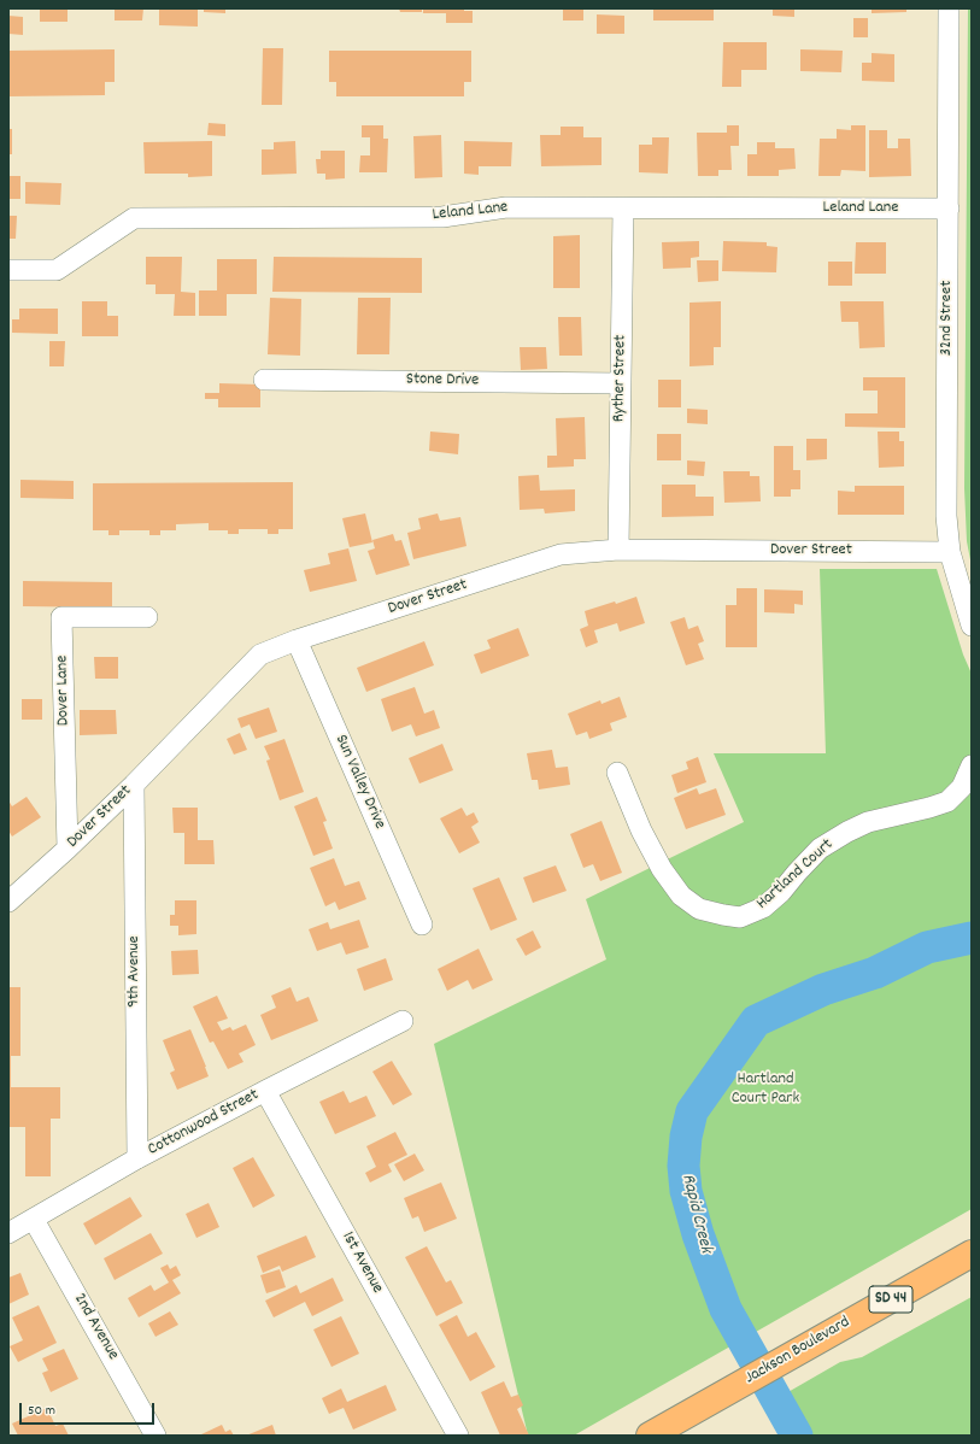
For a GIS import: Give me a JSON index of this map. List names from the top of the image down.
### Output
{
  "streets": {
    "main road": ["SD 44", "Jackson Boulevard"],
    "street": [
      "Leland Lane",
      "32nd Street",
      "Ryther Street",
      "Stone Drive",
      "Dover Street",
      "Dover Lane",
      "Sun Valley Drive",
      "Hartland Court",
      "9th Avenue",
      "Cottonwood Street",
      "1st Avenue",
      "2nd Avenue"
    ]
  },
  "crossings": [
    ["Leland Lane", "32nd Street"],
    ["Leland Lane", "Ryther Street"],
    ["32nd Street", "Dover Street"],
    ["Ryther Street", "Stone Drive"],
    ["Ryther Street", "Dover Street"],
    ["Dover Street", "Dover Lane"],
    ["Dover Street", "Sun Valley Drive"],
    ["Dover Street", "9th Avenue"],
    ["9th Avenue", "Cottonwood Street"],
    ["Cottonwood Street", "1st Avenue"],
    ["Cottonwood Street", "2nd Avenue"]
  ],
  "water": ["Rapid Creek"],
  "parks": ["Hartland Court Park"],
  "scale_bar": "50 m"
}
